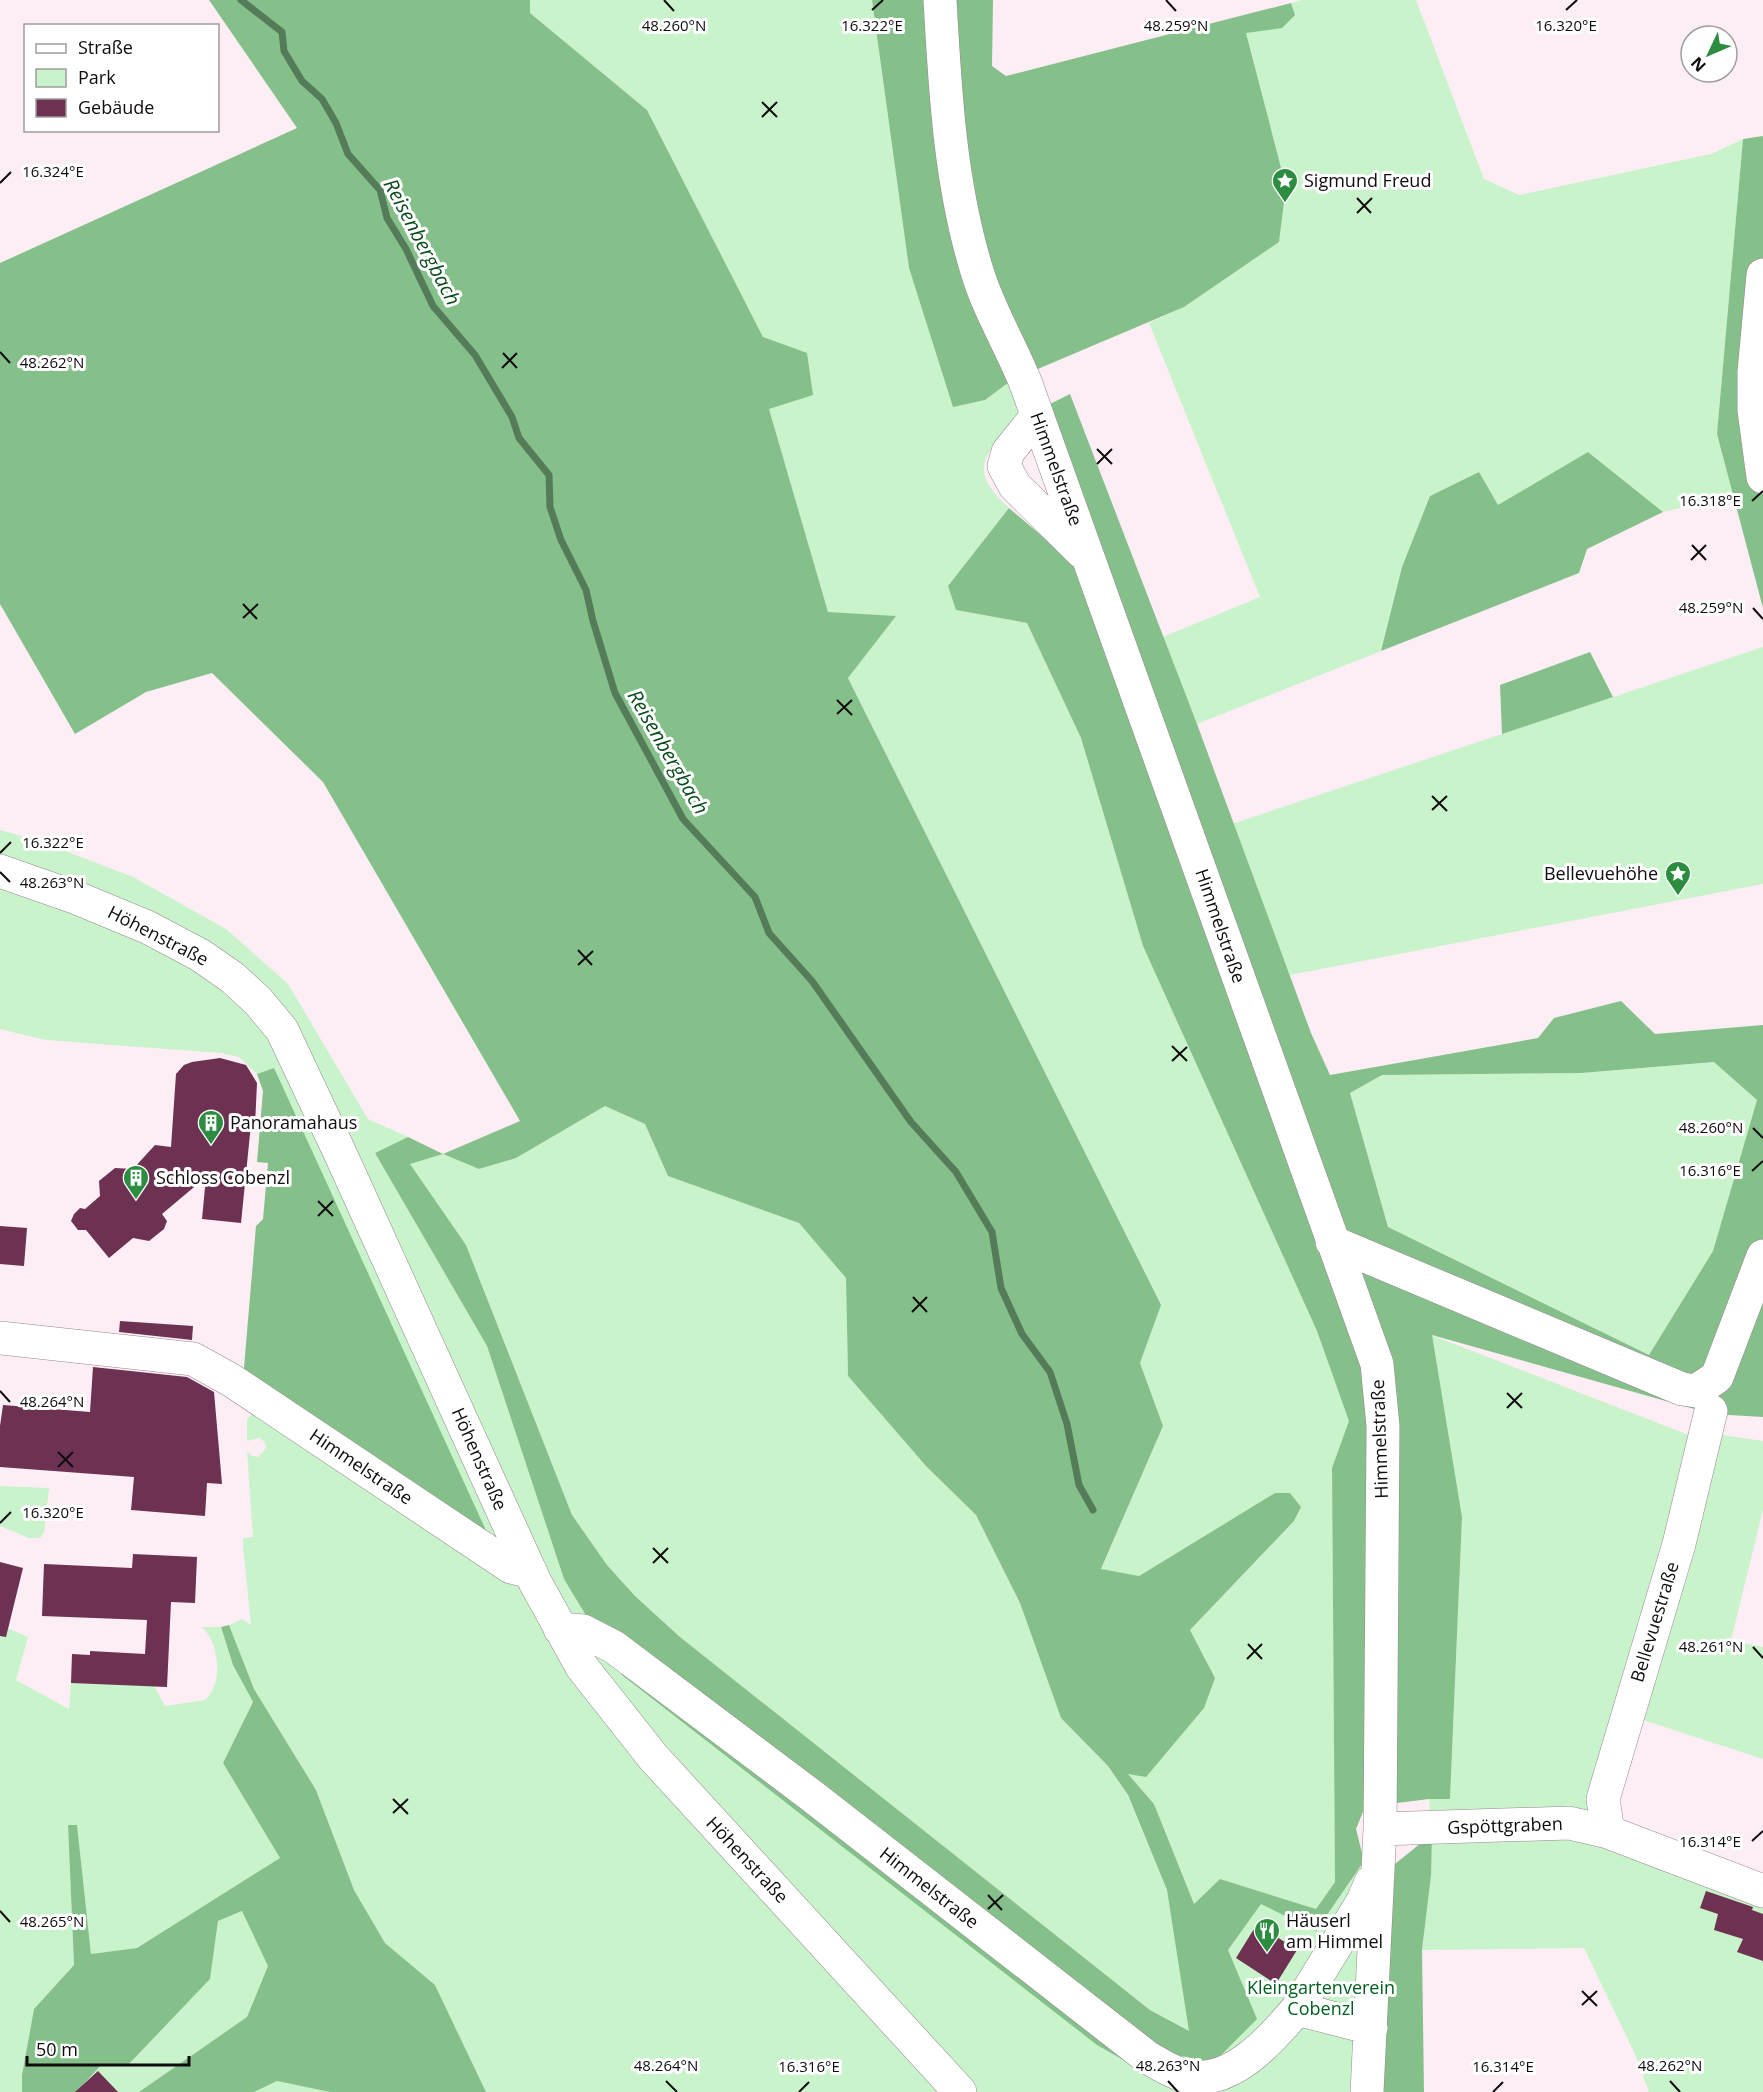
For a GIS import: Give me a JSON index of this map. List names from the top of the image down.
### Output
{
  "streets": {
    "street": [
      "Himmelstraße",
      "Höhenstraße",
      "Bellevuestraße",
      "Gspöttgraben"
    ]
  },
  "crossings": [
    ["Himmelstraße", "Höhenstraße"],
    ["Himmelstraße", "Gspöttgraben"],
    ["Bellevuestraße", "Gspöttgraben"]
  ],
  "water": ["Reisenbergbach"],
  "parks": ["Kleingartenverein Cobenzl"],
  "places": {
    "place": ["Sigmund Freud", "Bellevuehöhe"],
    "building": ["Panoramahaus", "Schloss Cobenzl"],
    "restaurant": ["Häuserl am Himmel"]
  },
  "legend": ["Straße", "Park", "Gebäude"],
  "scale_bar": "50 m",
  "north": "bottom left",
  "coordinates": [
    "16.322°E",
    "16.320°E",
    "48.260°N",
    "48.259°N",
    "16.324°E",
    "48.262°N",
    "16.318°E",
    "48.263°N",
    "16.316°E",
    "48.264°N",
    "48.261°N",
    "16.314°E",
    "48.265°N"
  ]
}
